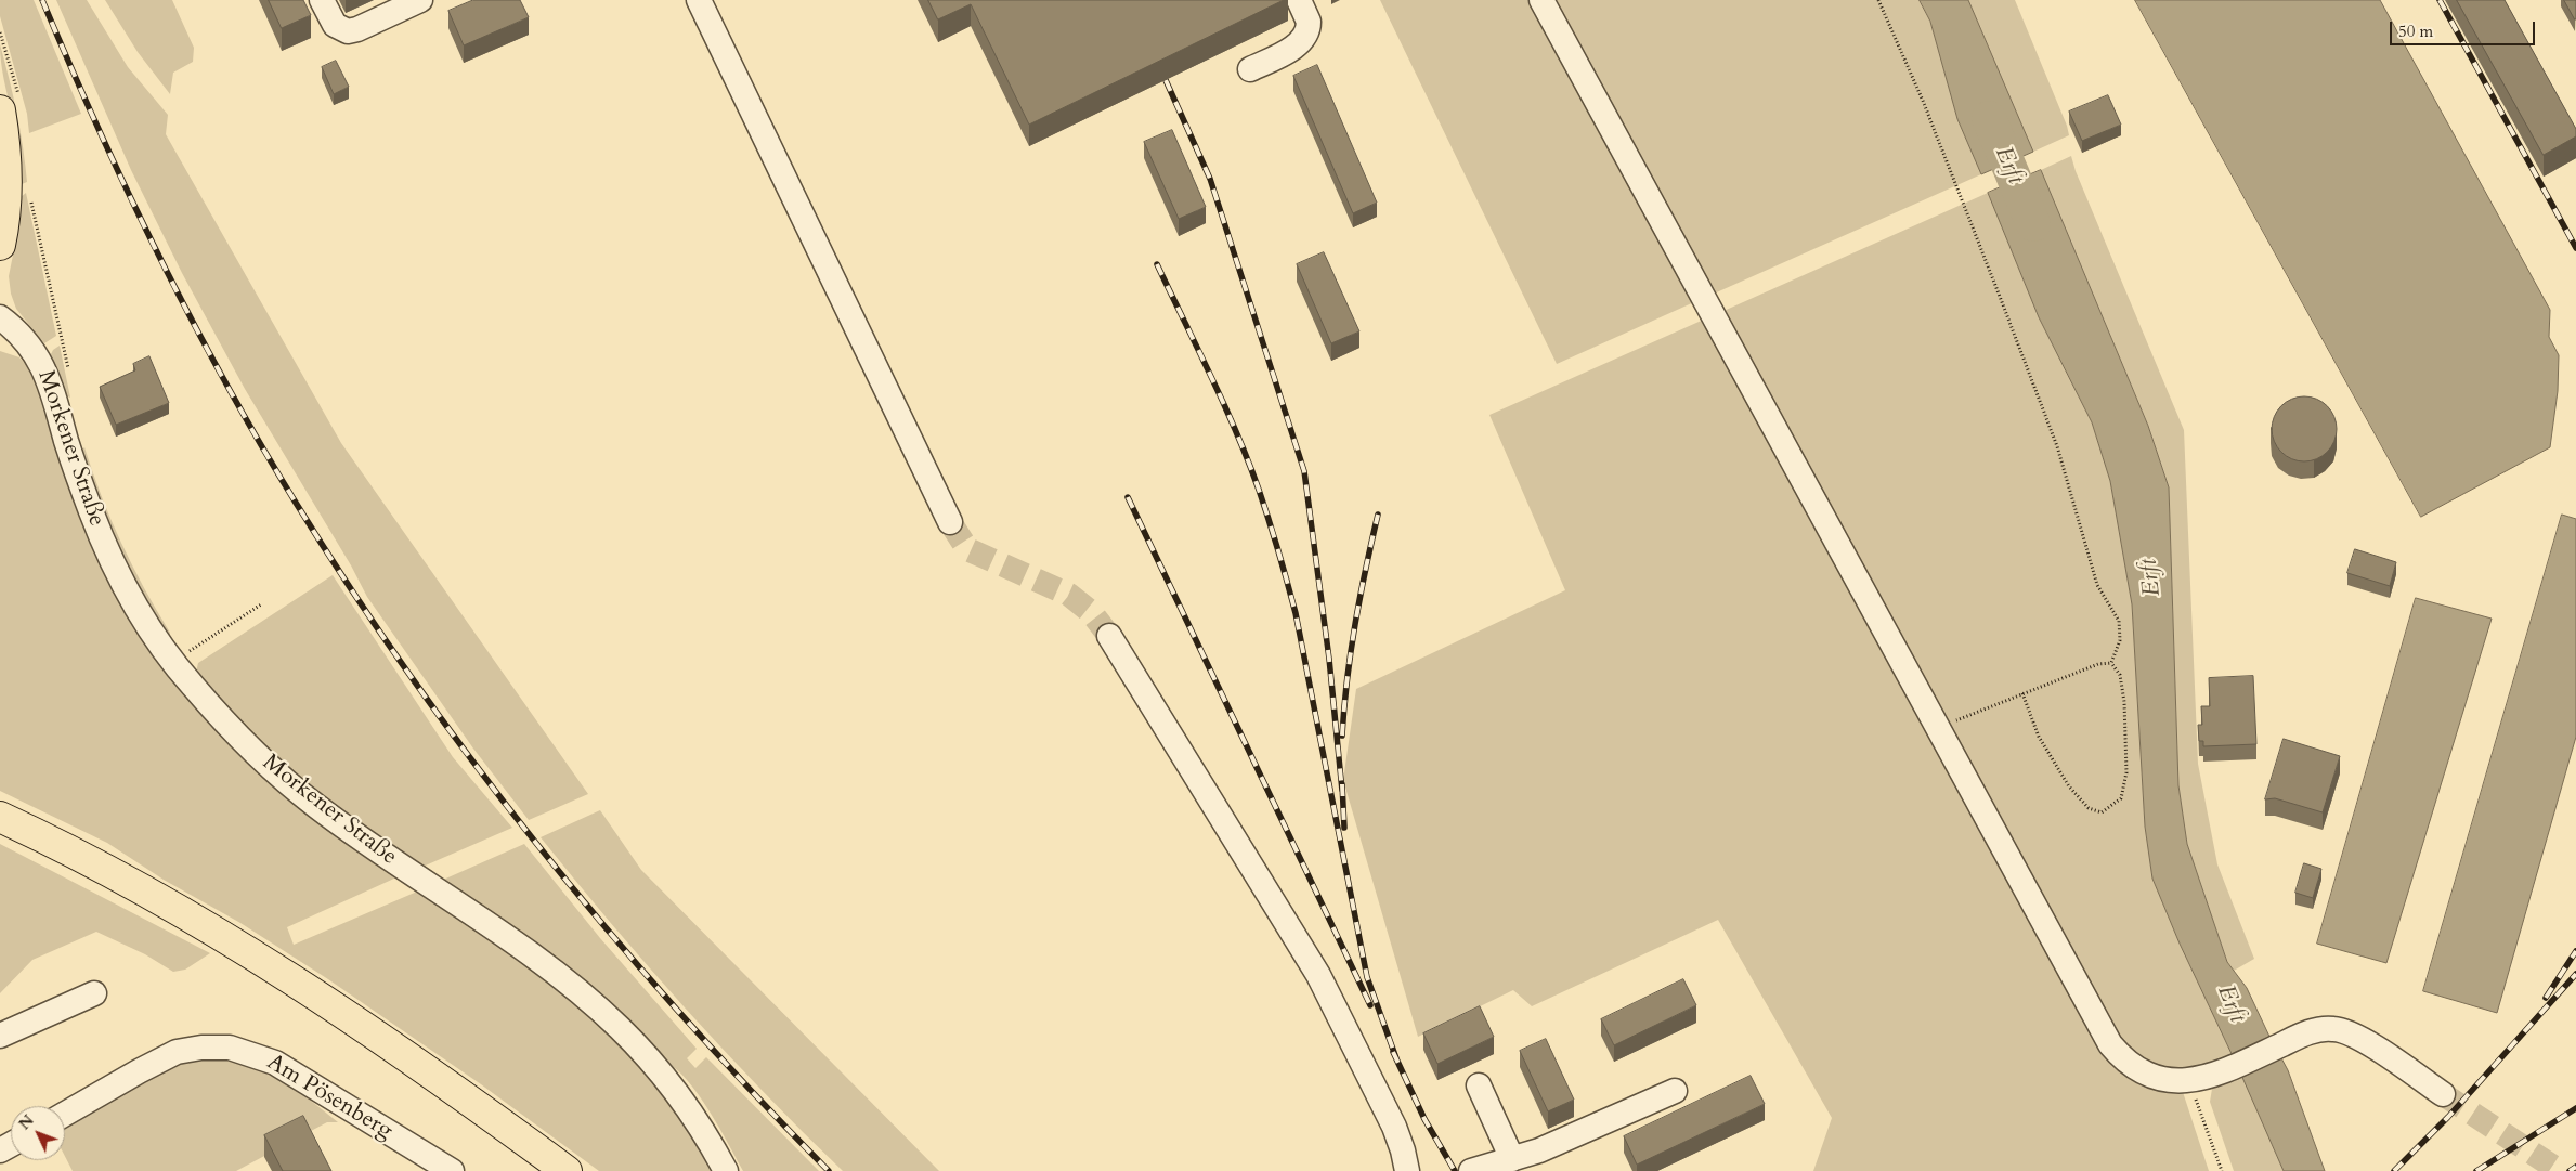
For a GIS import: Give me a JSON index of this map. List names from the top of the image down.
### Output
{
  "streets": {
    "street": ["Morkener Straße", "Am Pösenberg"]
  },
  "water": ["Erft"],
  "scale_bar": "50 m",
  "north": "top left"
}
